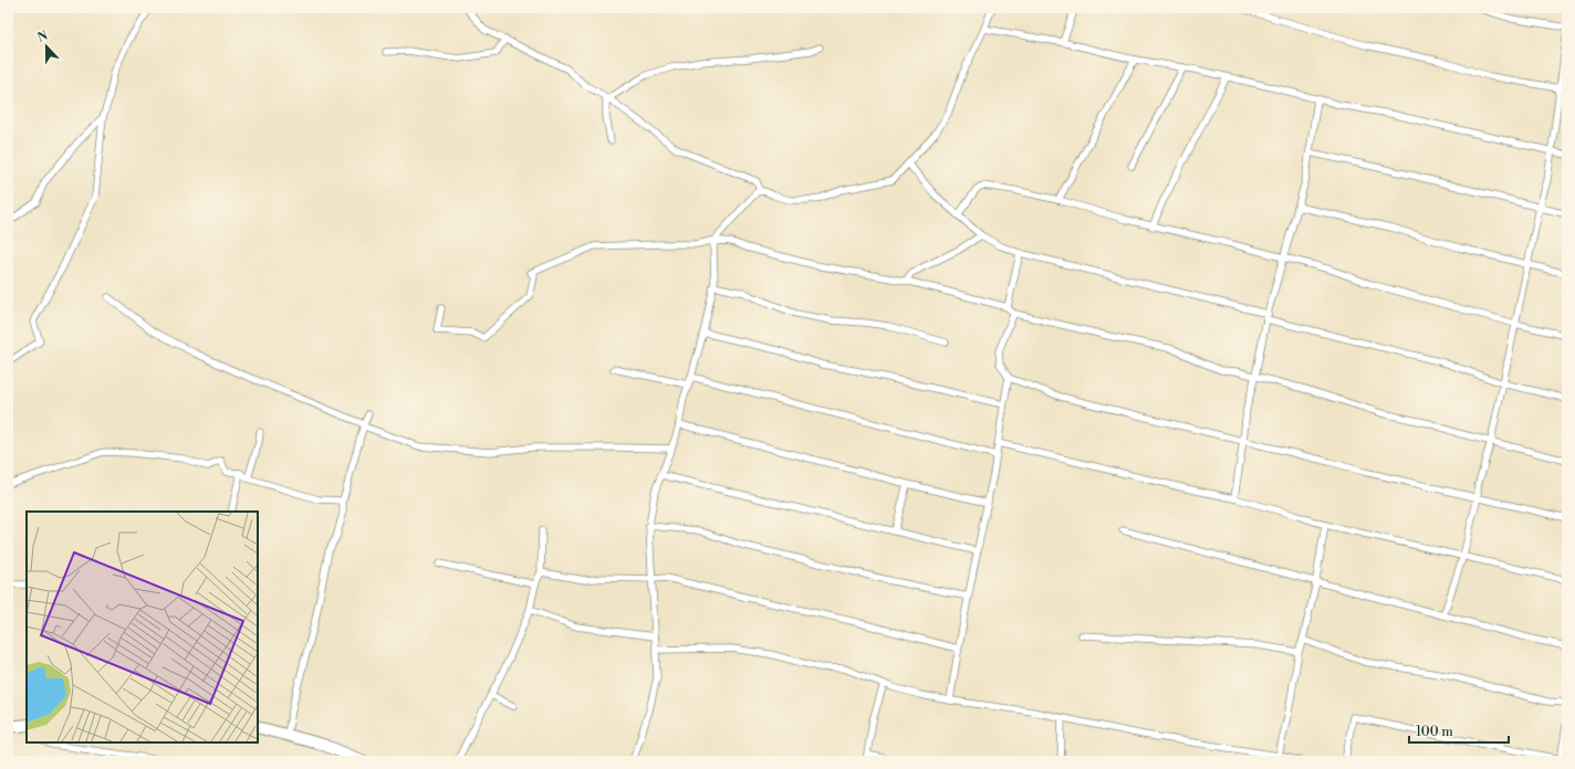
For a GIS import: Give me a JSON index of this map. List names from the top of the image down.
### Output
{
  "scale_bar": "100 m",
  "north": "top"
}
